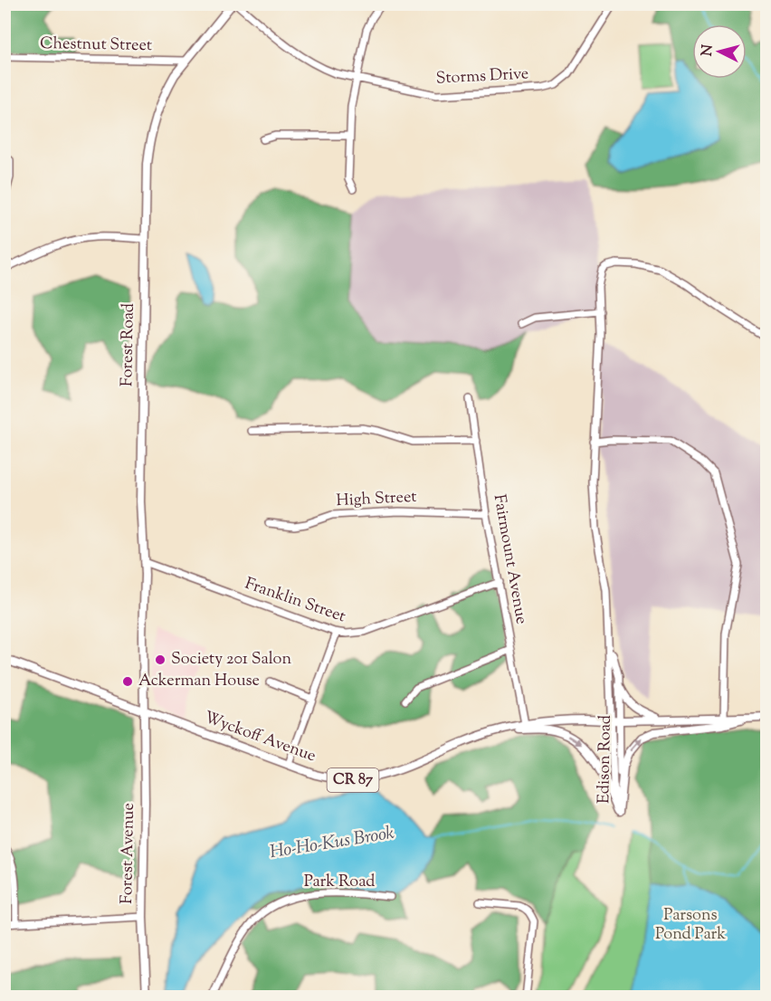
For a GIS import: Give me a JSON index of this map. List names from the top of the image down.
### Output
{
  "streets": {
    "main road": [
      "Forest Road",
      "Wyckoff Avenue",
      "CR 87",
      "Forest Avenue"
    ],
    "street": [
      "Chestnut Street",
      "Storms Drive",
      "High Street",
      "Fairmount Avenue",
      "Franklin Street",
      "Edison Road",
      "Park Road"
    ]
  },
  "crossings": [
    ["Chestnut Street", "Forest Road"],
    ["Storms Drive", "Forest Road"],
    ["Forest Road", "Franklin Street"],
    ["Forest Road", "Wyckoff Avenue"],
    ["Forest Road", "Forest Avenue"],
    ["High Street", "Fairmount Avenue"],
    ["Fairmount Avenue", "Franklin Street"],
    ["Fairmount Avenue", "Wyckoff Avenue"],
    ["Wyckoff Avenue", "Edison Road"],
    ["Wyckoff Avenue", "Forest Avenue"]
  ],
  "water": ["Ho-Ho-Kus Brook"],
  "parks": ["Parsons Pond Park"],
  "places": ["Society 201 Salon", "Ackerman House"],
  "north": "left"
}
